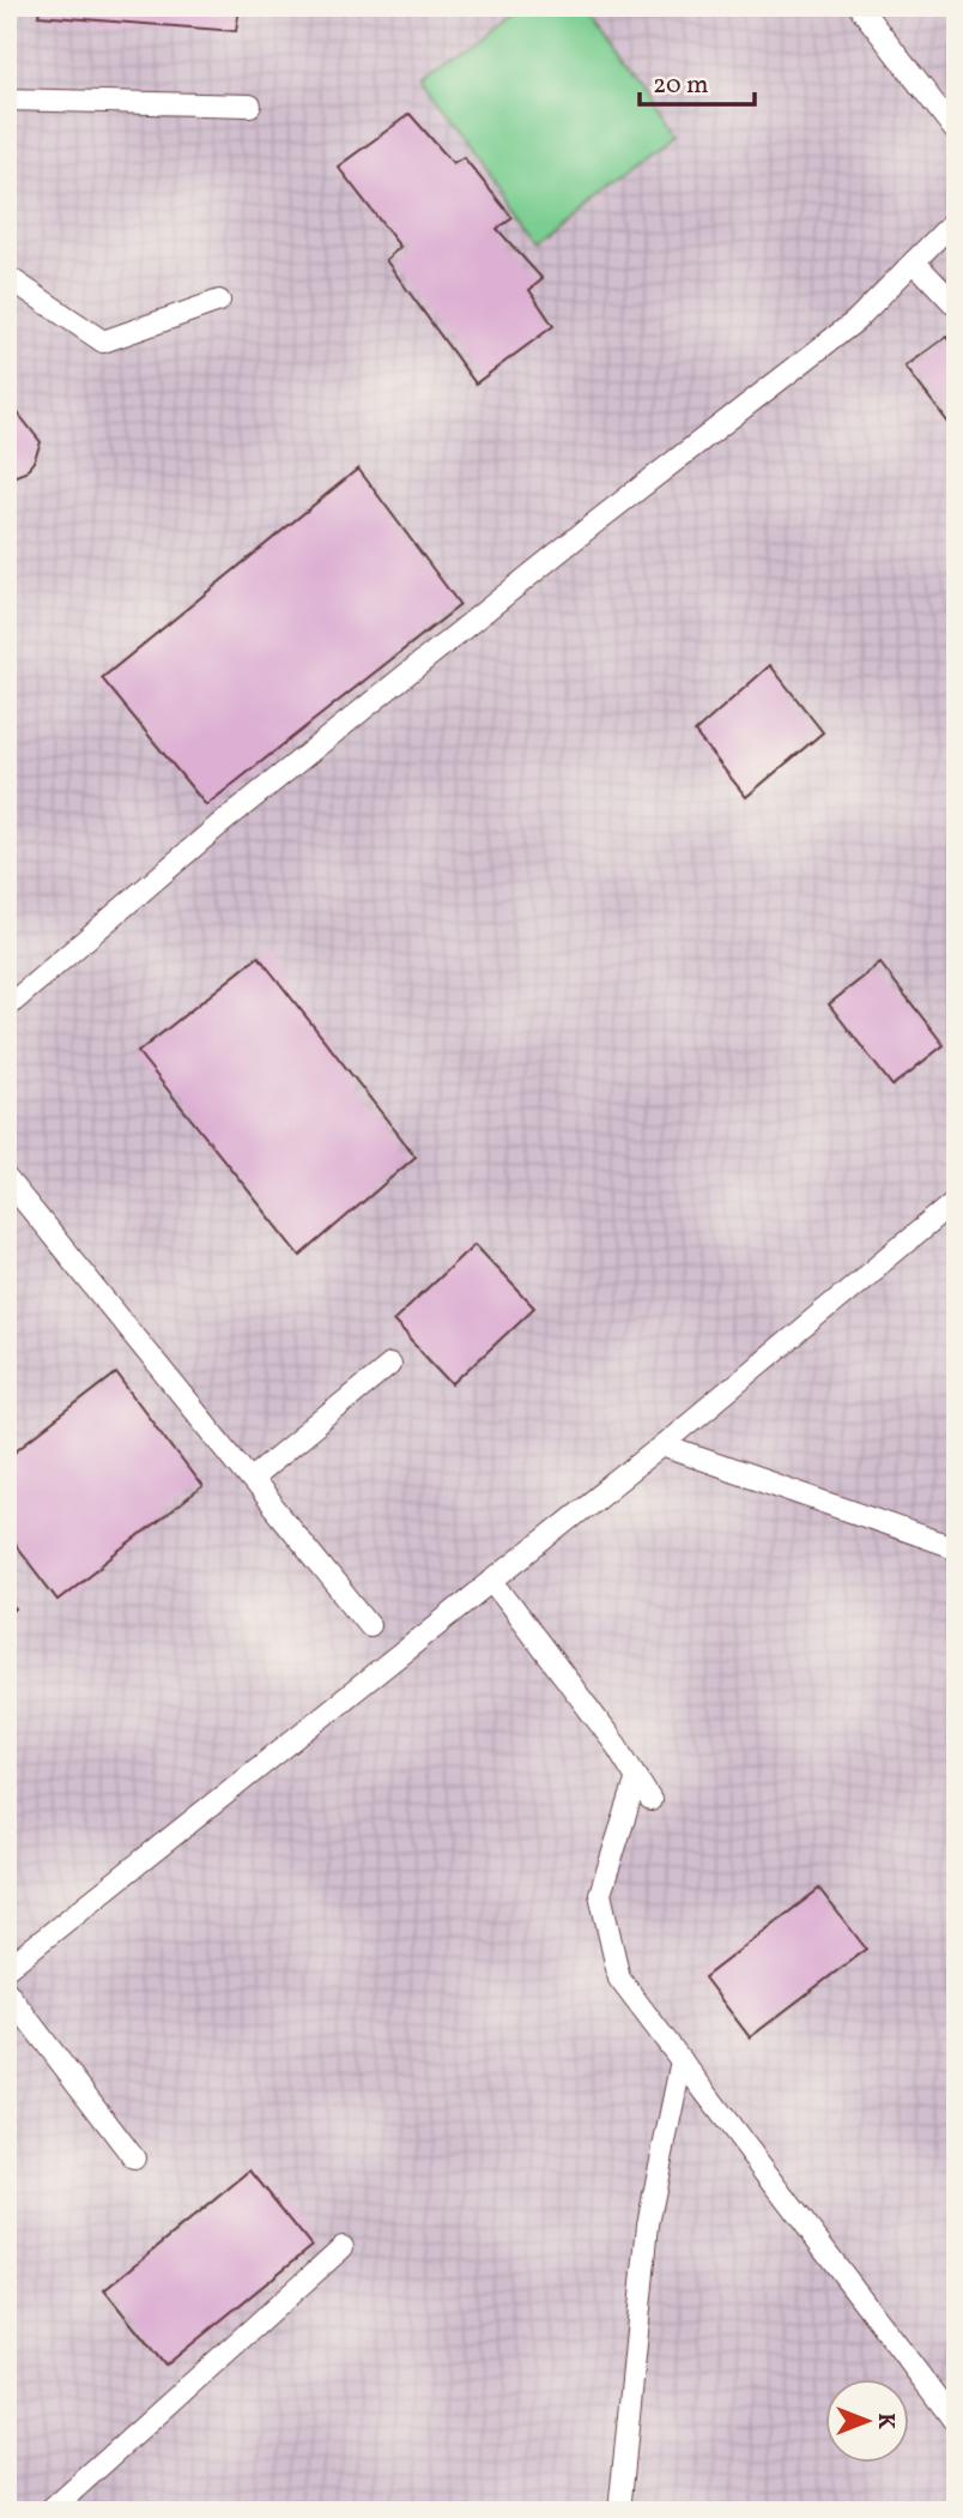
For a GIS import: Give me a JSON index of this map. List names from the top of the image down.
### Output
{
  "scale_bar": "20 m",
  "north": "right"
}
